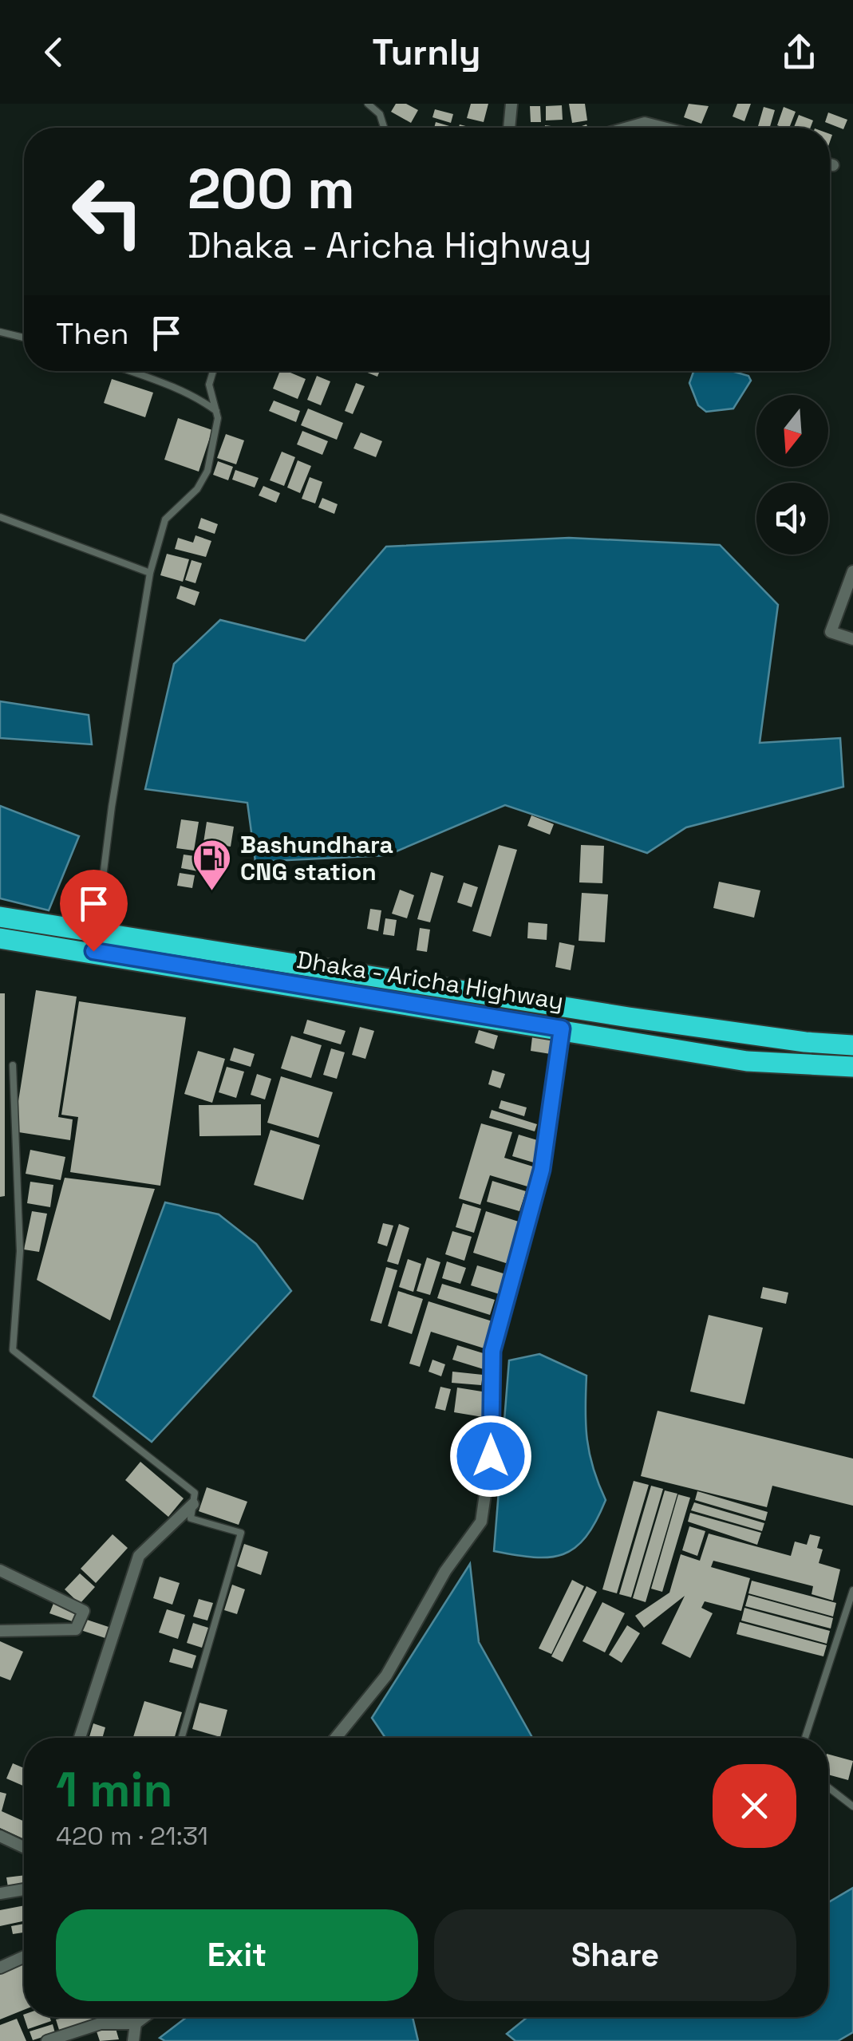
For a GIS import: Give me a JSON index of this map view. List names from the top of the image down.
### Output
{
  "streets": {
    "highway": ["Dhaka - Aricha Highway"]
  },
  "places": {
    "fuel station": ["Bashundhara CNG station"]
  },
  "north": "bottom",
  "page": {
    "header": "Turnly",
    "turn": ["200 m", "Dhaka - Aricha Highway"],
    "then": "Then",
    "heading": ["1 min", "420 m · 21:31"],
    "buttons": ["Exit", "Share"]
  }
}
